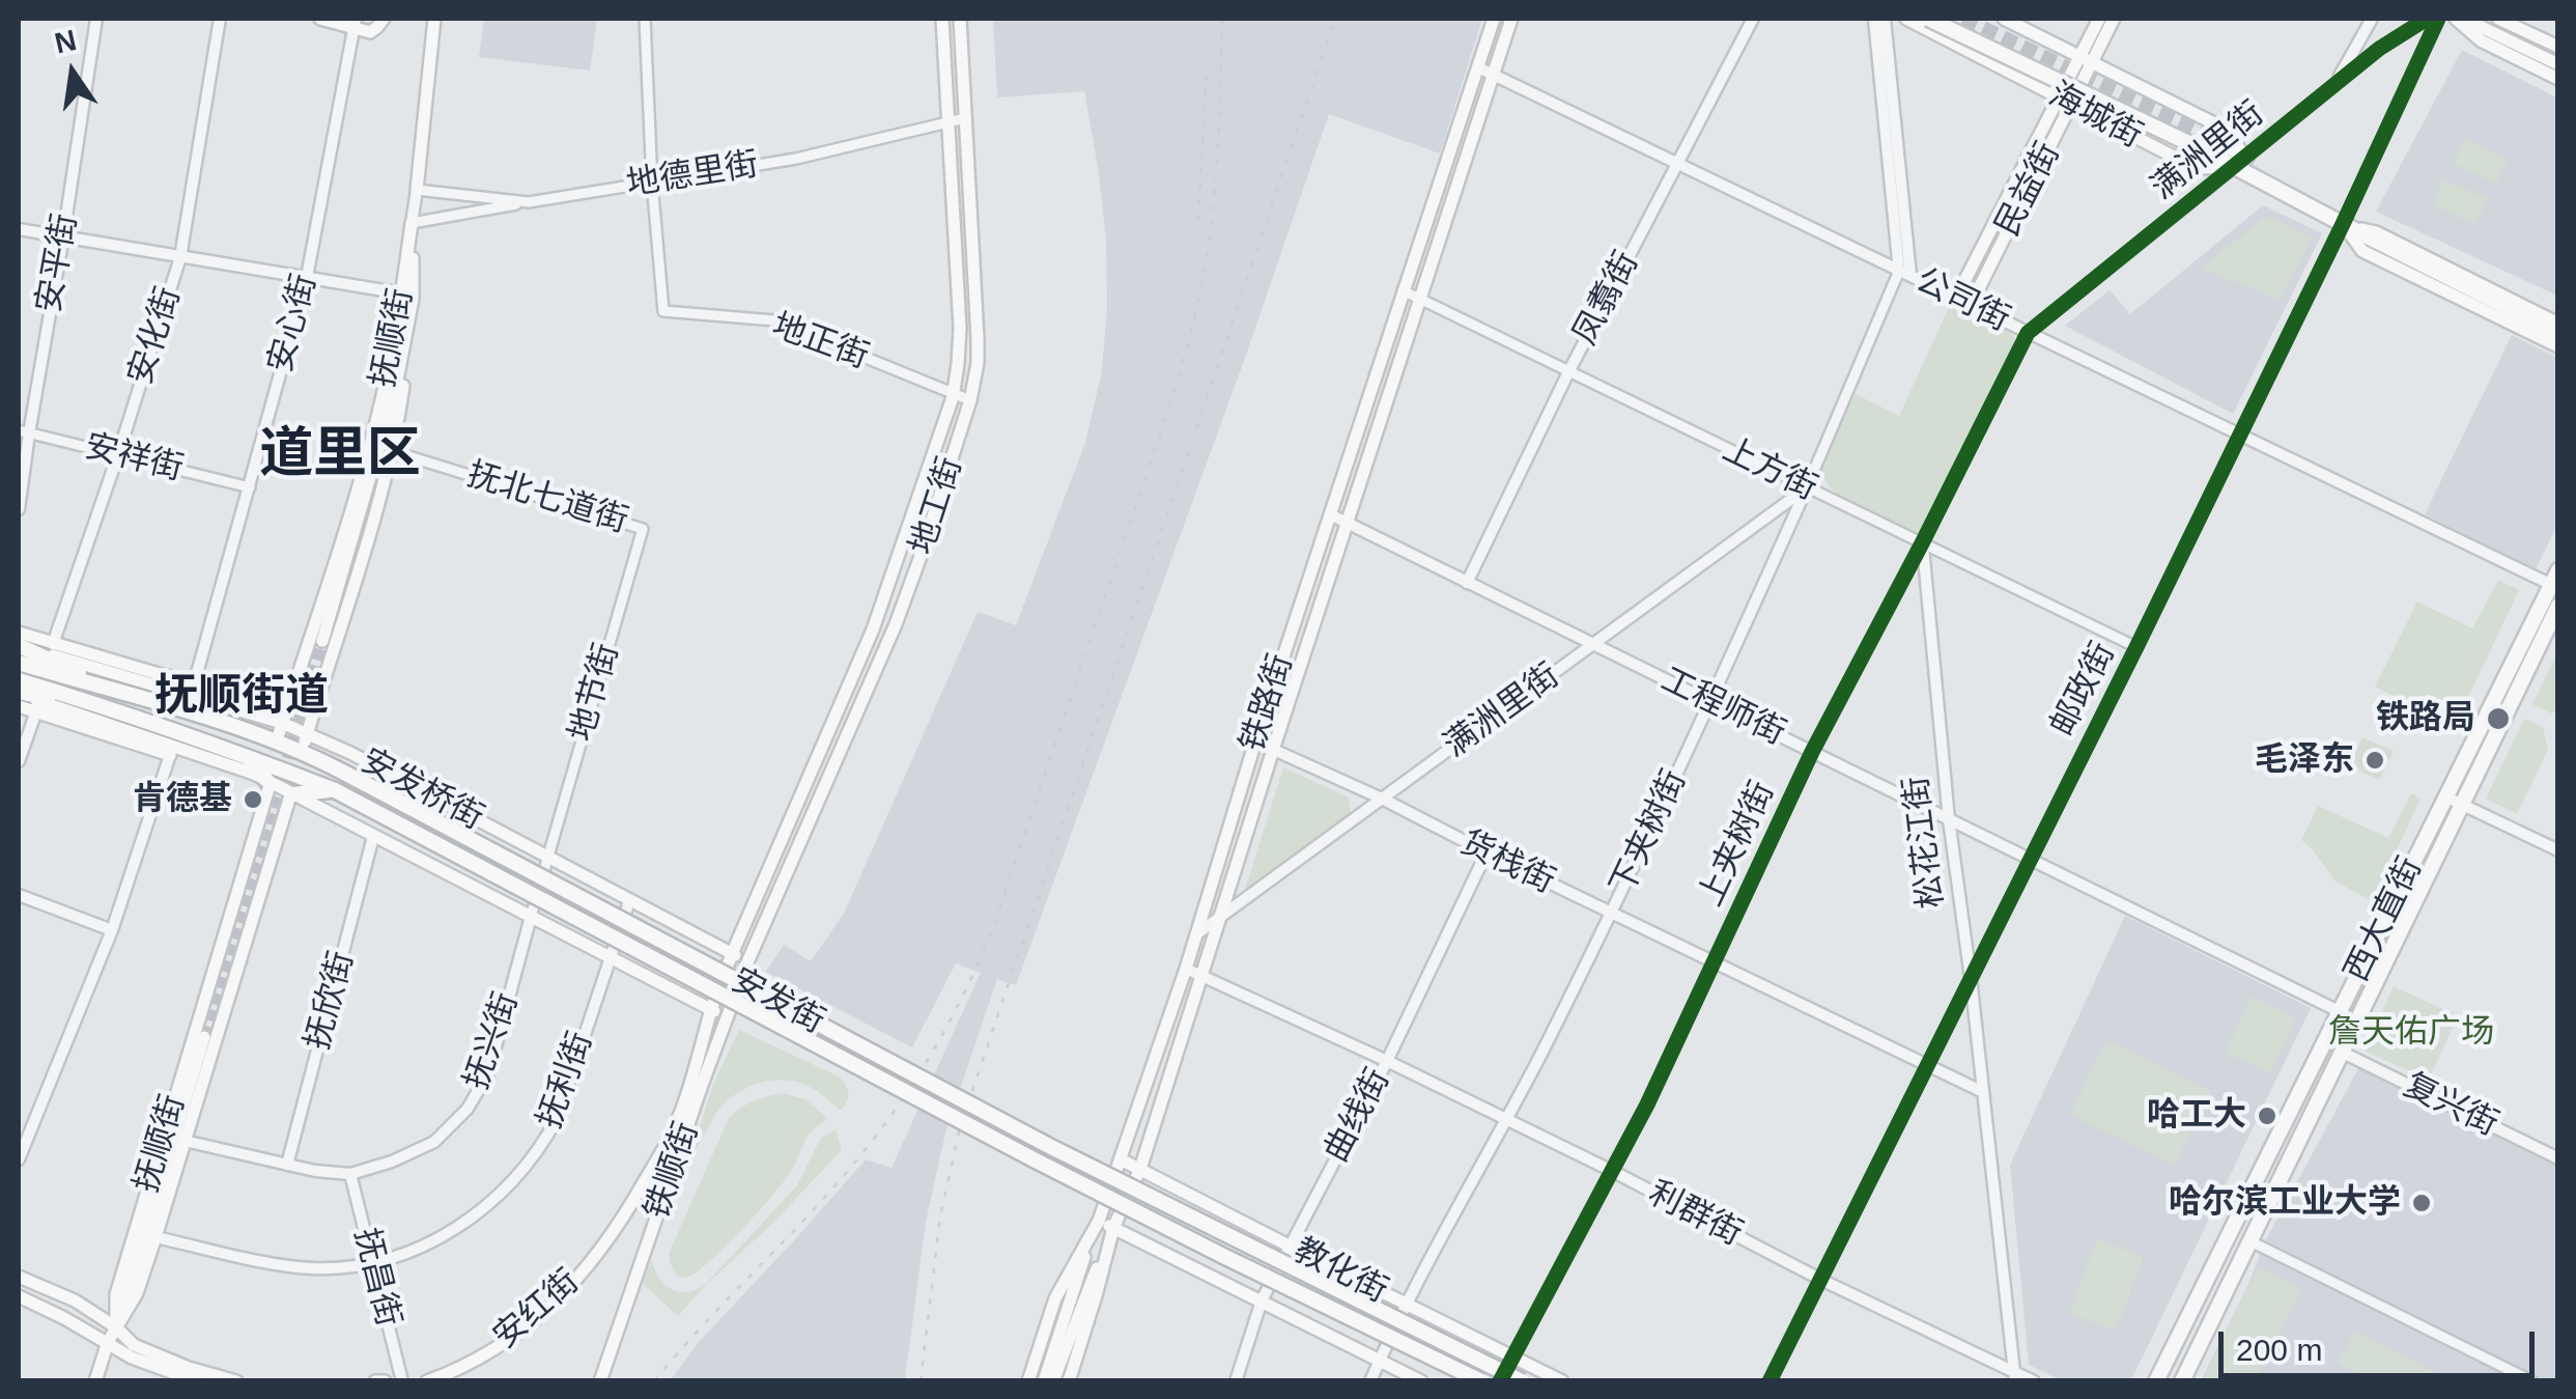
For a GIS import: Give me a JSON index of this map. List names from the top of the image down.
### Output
{
  "streets": {
    "main road": [
      "海城街",
      "民益街",
      "抚顺街",
      "地工街",
      "铁路街",
      "安发桥街",
      "西大直街",
      "安发街",
      "铁顺街",
      "教化街",
      "安红街"
    ],
    "street": [
      "满洲里街",
      "地德里街",
      "安平街",
      "凤翥街",
      "公司街",
      "安心街",
      "安化街",
      "地正街",
      "安祥街",
      "上方街",
      "抚北七道街",
      "邮政街",
      "地节街",
      "工程师街",
      "下夹树街",
      "松花江街",
      "上夹树街",
      "货栈街",
      "抚欣街",
      "抚兴街",
      "抚利街",
      "复兴街",
      "曲线街",
      "利群街",
      "抚昌街"
    ]
  },
  "crossings": [
    ["海城街", "满洲里街"],
    ["海城街", "民益街"],
    ["海城街", "邮政街"],
    ["满洲里街", "公司街"],
    ["满洲里街", "上方街"],
    ["满洲里街", "铁路街"],
    ["满洲里街", "工程师街"],
    ["满洲里街", "下夹树街"],
    ["满洲里街", "上夹树街"],
    ["满洲里街", "货栈街"],
    ["地德里街", "地正街"],
    ["地德里街", "地工街"],
    ["民益街", "公司街"],
    ["安平街", "安祥街"],
    ["凤翥街", "公司街"],
    ["凤翥街", "上方街"],
    ["凤翥街", "工程师街"],
    ["公司街", "邮政街"],
    ["公司街", "铁路街"],
    ["公司街", "下夹树街"],
    ["公司街", "上夹树街"],
    ["公司街", "西大直街"],
    ["安心街", "安祥街"],
    ["安化街", "安祥街"],
    ["抚顺街", "抚北七道街"],
    ["抚顺街", "安发桥街"],
    ["抚顺街", "安发街"],
    ["抚顺街", "抚兴街"],
    ["抚顺街", "抚利街"],
    ["地正街", "地工街"],
    ["上方街", "邮政街"],
    ["上方街", "铁路街"],
    ["上方街", "下夹树街"],
    ["上方街", "松花江街"],
    ["上方街", "上夹树街"],
    ["抚北七道街", "地节街"],
    ["地工街", "安发桥街"],
    ["地工街", "铁顺街"],
    ["邮政街", "工程师街"],
    ["邮政街", "松花江街"],
    ["邮政街", "货栈街"],
    ["邮政街", "利群街"],
    ["地节街", "安发桥街"],
    ["地节街", "抚兴街"],
    ["铁路街", "工程师街"],
    ["铁路街", "货栈街"],
    ["铁路街", "利群街"],
    ["铁路街", "教化街"],
    ["工程师街", "下夹树街"],
    ["工程师街", "松花江街"],
    ["工程师街", "上夹树街"],
    ["工程师街", "西大直街"],
    ["安发桥街", "抚欣街"],
    ["安发桥街", "安发街"],
    ["安发桥街", "抚兴街"],
    ["安发桥街", "抚利街"],
    ["安发桥街", "铁顺街"],
    ["下夹树街", "货栈街"],
    ["下夹树街", "利群街"],
    ["下夹树街", "教化街"],
    ["松花江街", "上夹树街"],
    ["松花江街", "货栈街"],
    ["松花江街", "利群街"],
    ["上夹树街", "货栈街"],
    ["上夹树街", "利群街"],
    ["上夹树街", "教化街"],
    ["货栈街", "曲线街"],
    ["西大直街", "复兴街"],
    ["抚欣街", "抚兴街"],
    ["抚兴街", "抚昌街"],
    ["抚利街", "抚昌街"],
    ["曲线街", "利群街"],
    ["曲线街", "教化街"],
    ["铁顺街", "安红街"]
  ],
  "districts": ["道里区", "抚顺街道"],
  "parks": ["詹天佑广场"],
  "places": [
    "铁路局",
    "毛泽东",
    "肯德基",
    "哈工大",
    "哈尔滨工业大学"
  ],
  "scale_bar": "200 m",
  "north": "top"
}
